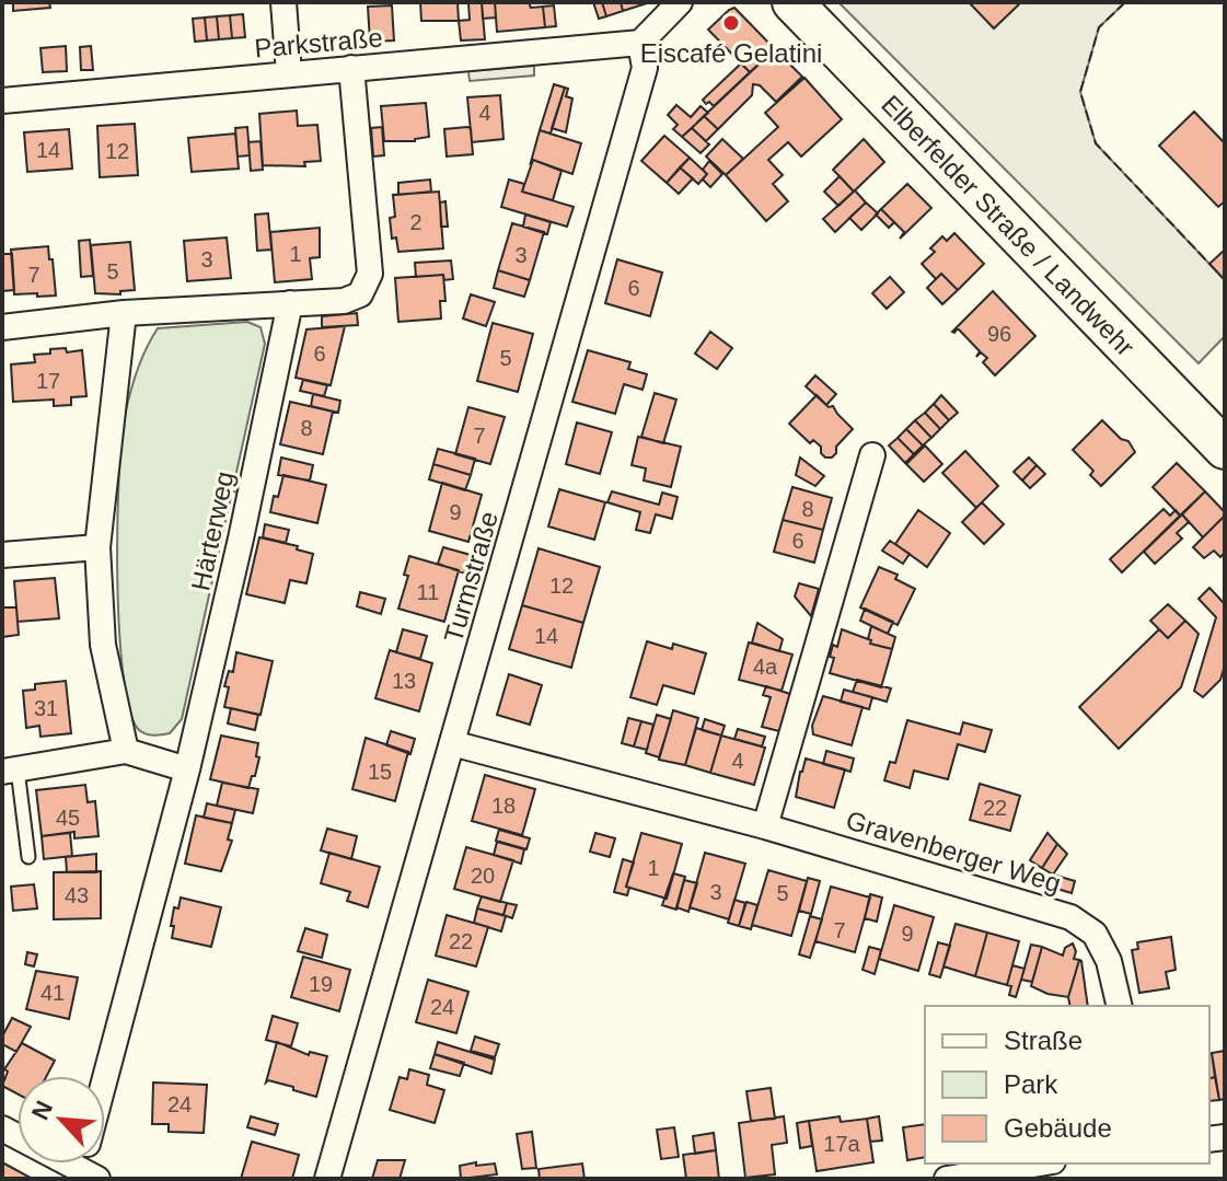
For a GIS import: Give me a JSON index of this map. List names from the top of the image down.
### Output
{
  "streets": {
    "main road": ["Elberfelder Straße / Landwehr"],
    "street": [
      "Parkstraße",
      "Härterweg",
      "Turmstraße",
      "Gravenberger Weg"
    ]
  },
  "crossings": [
    ["Parkstraße", "Turmstraße"],
    ["Turmstraße", "Gravenberger Weg"]
  ],
  "places": ["Eiscafé Gelatini"],
  "house_numbers": [
    "4",
    "14",
    "12",
    "2",
    "1",
    "3",
    "3",
    "5",
    "7",
    "6",
    "96",
    "6",
    "5",
    "17",
    "8",
    "7",
    "8",
    "9",
    "6",
    "12",
    "11",
    "14",
    "4a",
    "13",
    "31",
    "4",
    "15",
    "18",
    "22",
    "45",
    "1",
    "20",
    "3",
    "5",
    "43",
    "7",
    "9",
    "22",
    "19",
    "41",
    "24",
    "24",
    "17a"
  ],
  "legend": ["Straße", "Park", "Gebäude"],
  "north": "top left"
}
